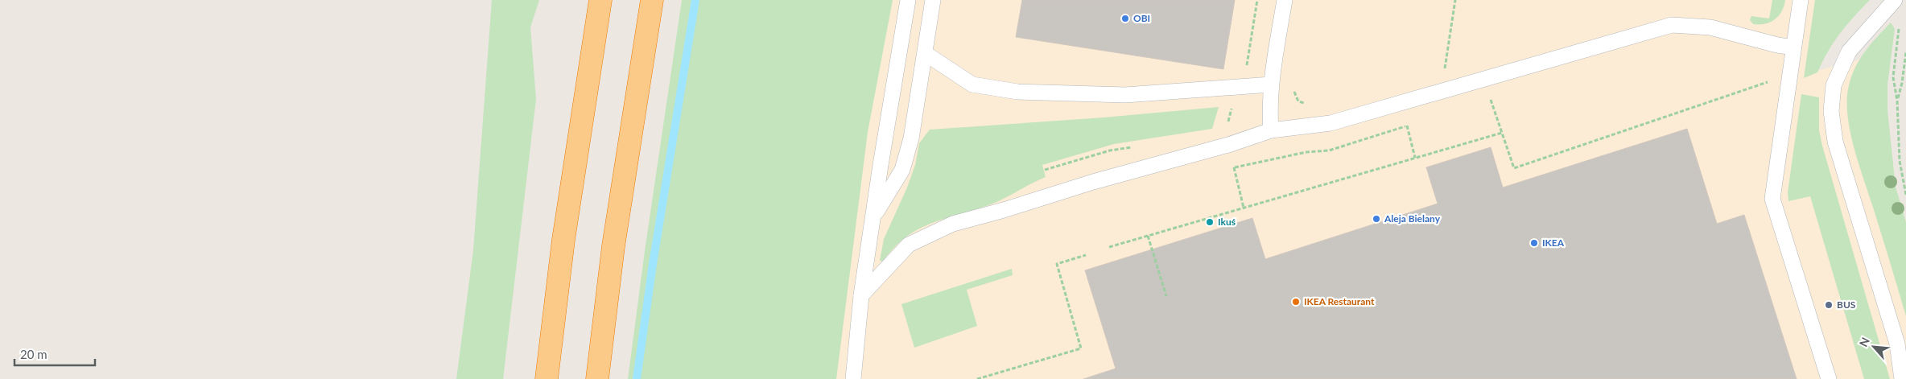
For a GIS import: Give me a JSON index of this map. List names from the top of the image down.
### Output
{
  "places": [
    "OBI",
    "Aleja Bielany",
    "Ikuś",
    "IKEA",
    "IKEA Restaurant",
    "BUS"
  ],
  "scale_bar": "20 m",
  "north": "top left"
}
